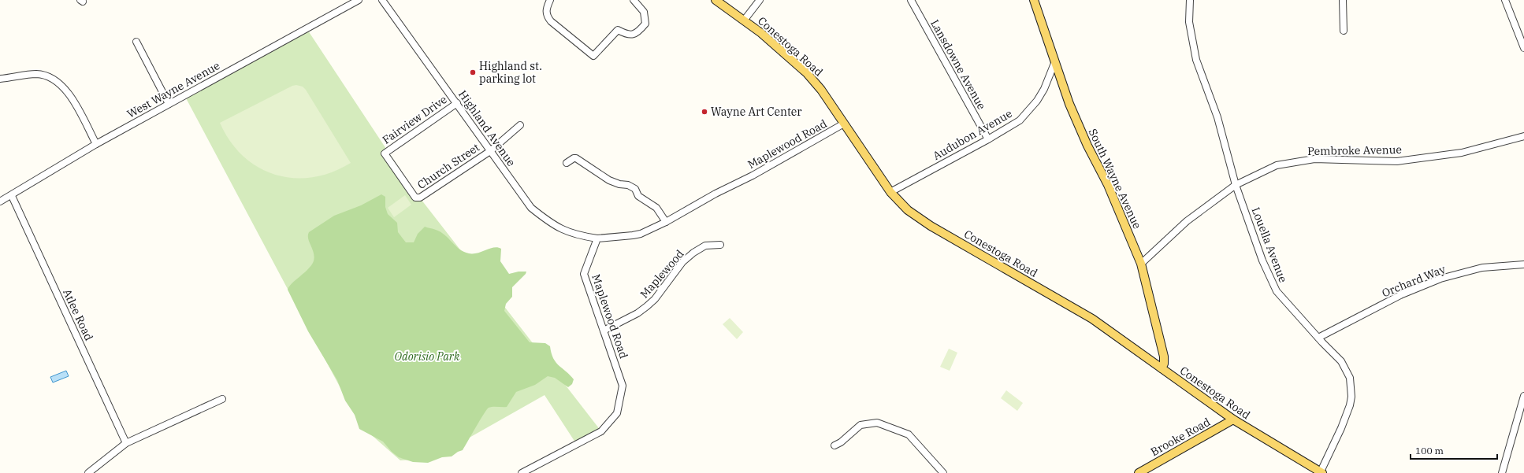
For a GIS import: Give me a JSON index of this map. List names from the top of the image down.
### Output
{
  "streets": {
    "main road": ["Conestoga Road", "South Wayne Avenue", "Brooke Road"],
    "street": [
      "Lansdowne Avenue",
      "West Wayne Avenue",
      "Fairview Drive",
      "Highland Avenue",
      "Audubon Avenue",
      "Maplewood Road",
      "Pembroke Avenue",
      "Church Street",
      "Louella Avenue",
      "Maplewood",
      "Orchard Way",
      "Atlee Road"
    ]
  },
  "crossings": [
    ["Conestoga Road", "Audubon Avenue"],
    ["Conestoga Road", "Maplewood Road"],
    ["Conestoga Road", "South Wayne Avenue"],
    ["Conestoga Road", "Louella Avenue"],
    ["Conestoga Road", "Brooke Road"],
    ["Lansdowne Avenue", "Audubon Avenue"],
    ["West Wayne Avenue", "Atlee Road"],
    ["Fairview Drive", "Highland Avenue"],
    ["Fairview Drive", "Church Street"],
    ["Highland Avenue", "Maplewood Road"],
    ["Highland Avenue", "Church Street"],
    ["Audubon Avenue", "South Wayne Avenue"],
    ["Maplewood Road", "Maplewood"],
    ["Pembroke Avenue", "South Wayne Avenue"],
    ["Pembroke Avenue", "Louella Avenue"],
    ["Louella Avenue", "Orchard Way"]
  ],
  "parks": ["Odorisio Park"],
  "places": ["Highland st. parking lot", "Wayne Art Center"],
  "scale_bar": "100 m"
}
